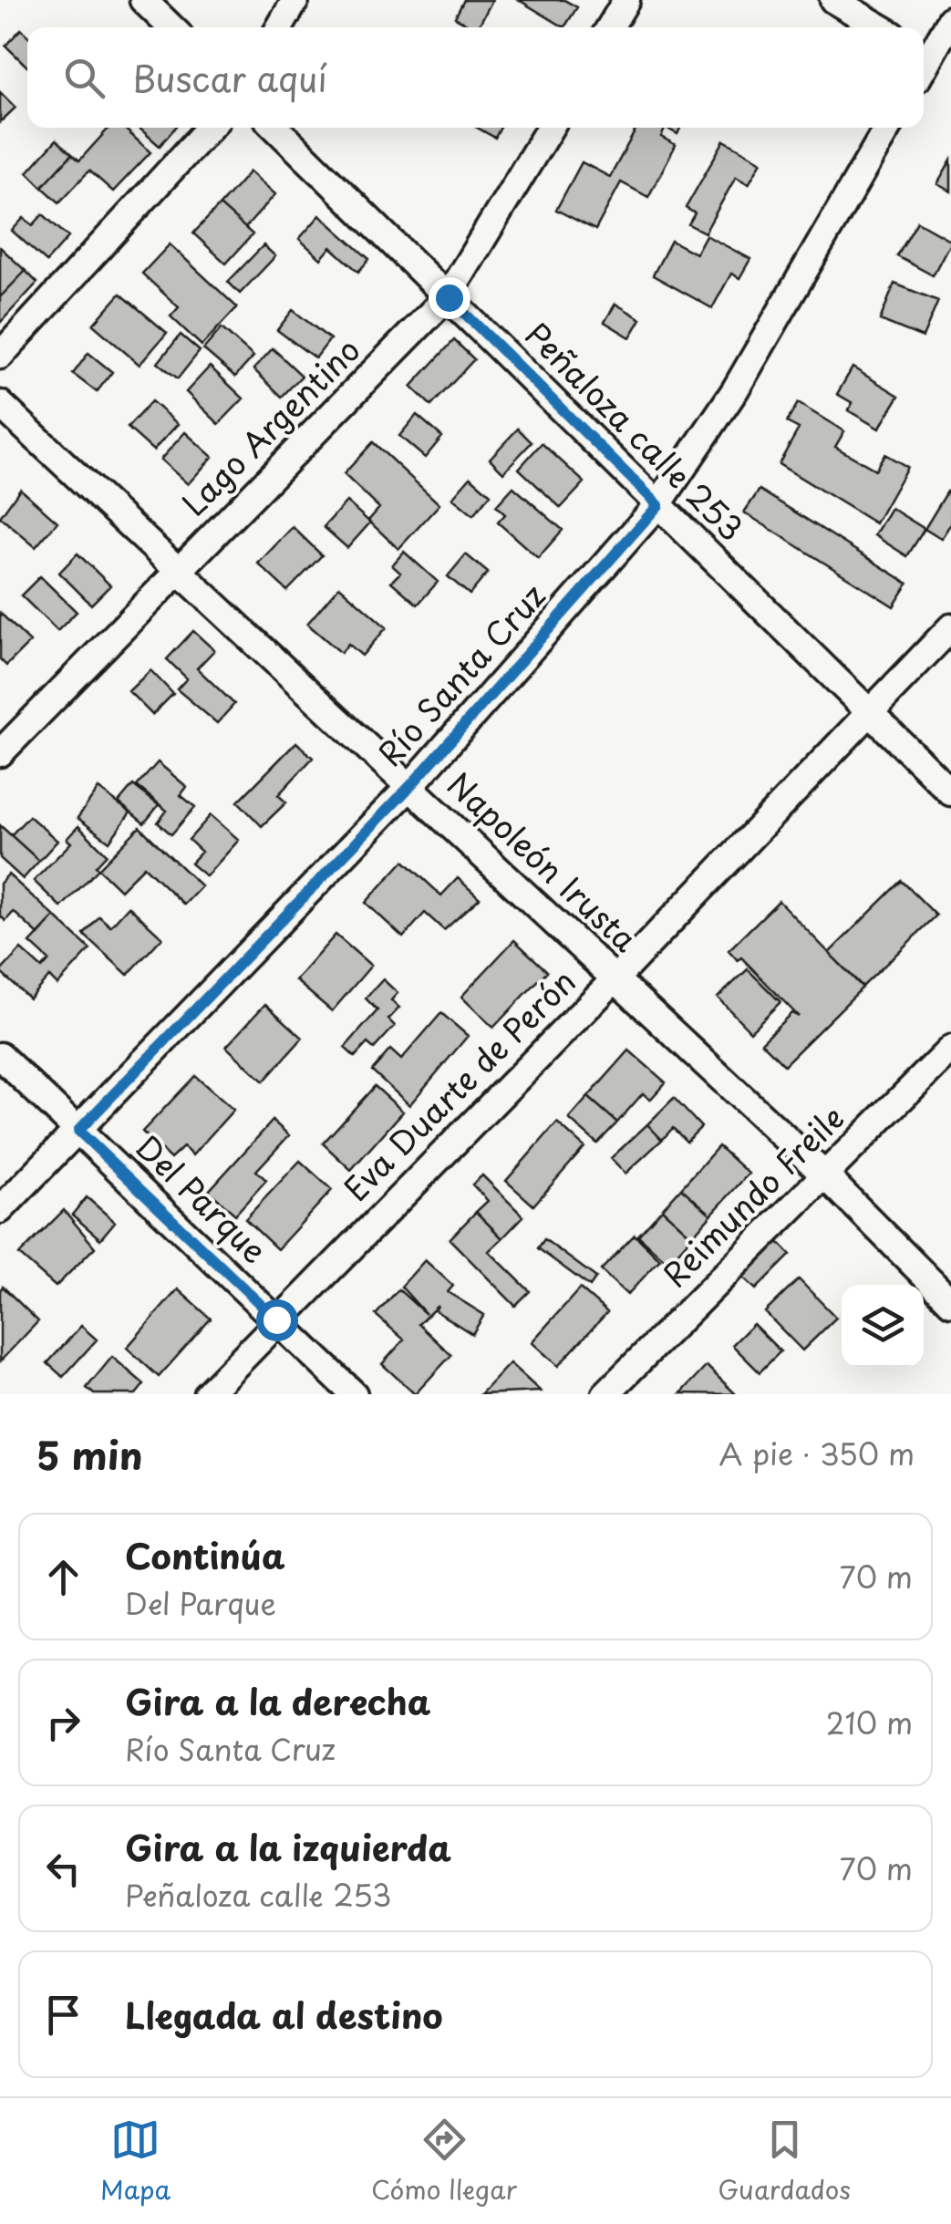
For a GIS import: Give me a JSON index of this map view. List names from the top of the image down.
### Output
{
  "streets": {
    "street": [
      "Lago Argentino",
      "Peñaloza calle 253",
      "Río Santa Cruz",
      "Napoleón Irusta",
      "Eva Duarte de Perón",
      "Reimundo Freile",
      "Del Parque"
    ]
  },
  "crossings": [
    ["Lago Argentino", "Peñaloza calle 253"],
    ["Lago Argentino", "Napoleón Irusta"],
    ["Peñaloza calle 253", "Río Santa Cruz"],
    ["Peñaloza calle 253", "Eva Duarte de Perón"],
    ["Río Santa Cruz", "Napoleón Irusta"],
    ["Río Santa Cruz", "Del Parque"],
    ["Napoleón Irusta", "Eva Duarte de Perón"],
    ["Napoleón Irusta", "Reimundo Freile"],
    ["Eva Duarte de Perón", "Del Parque"]
  ],
  "page": {
    "search": "Buscar aquí",
    "heading": ["5 min", "A pie · 350 m"],
    "list": [
      ["Continúa", "Del Parque", "70 m"],
      ["Gira a la derecha", "Río Santa Cruz", "210 m"],
      ["Gira a la izquierda", "Peñaloza calle 253", "70 m"],
      "Llegada al destino"
    ],
    "nav": ["Mapa", "Cómo llegar", "Guardados"]
  }
}
